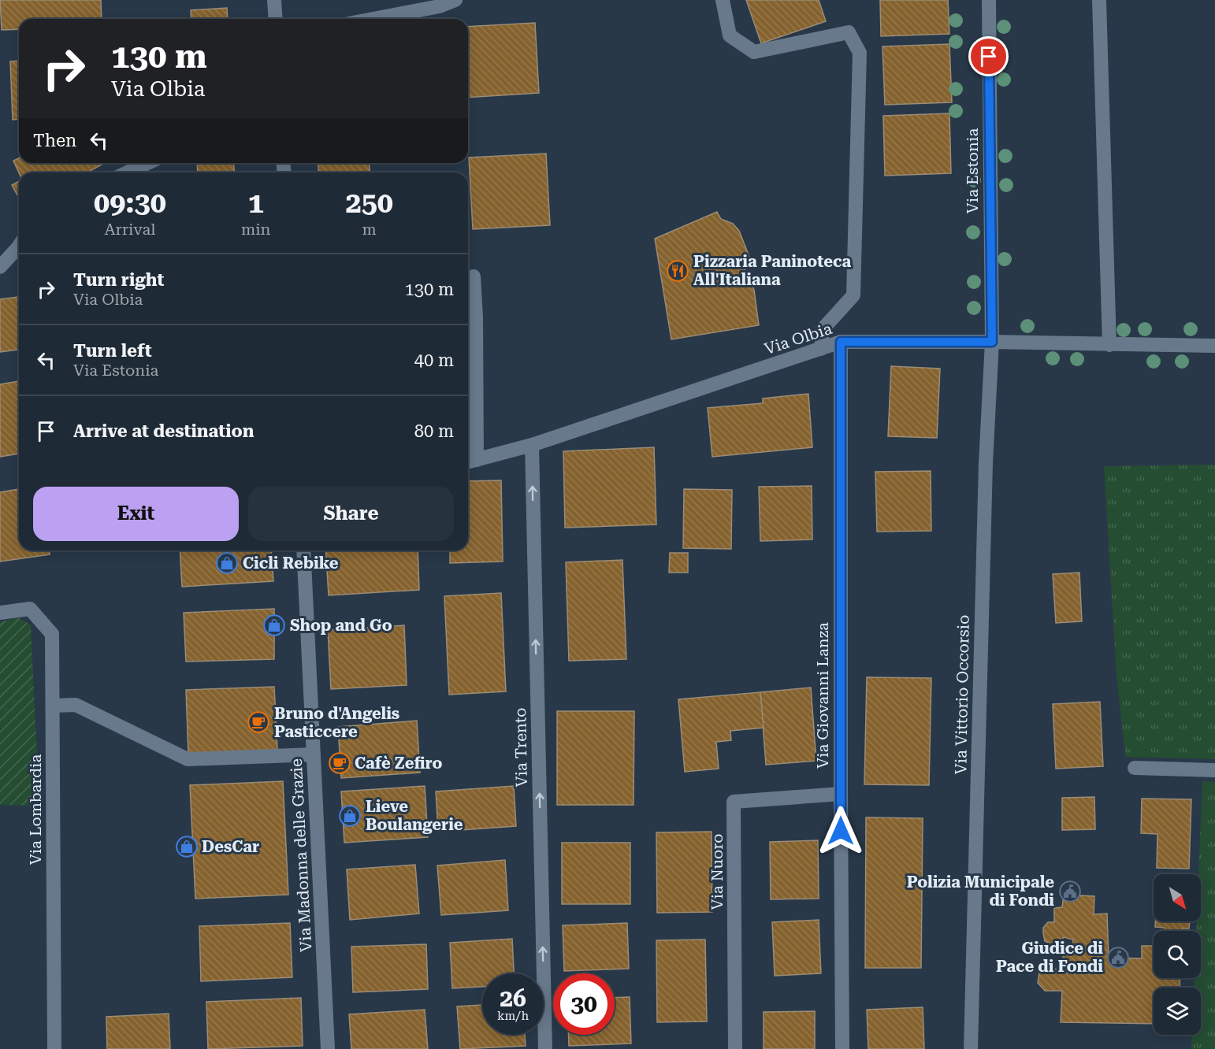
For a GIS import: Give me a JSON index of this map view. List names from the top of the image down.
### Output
{
  "streets": {
    "street": [
      "Via Estonia",
      "Via Olbia",
      "Via Vittorio Occorsio",
      "Via Giovanni Lanza",
      "Via Trento",
      "Via Lombardia",
      "Via Madonna delle Grazie",
      "Via Nuoro"
    ]
  },
  "crossings": [
    ["Via Estonia", "Via Olbia"],
    ["Via Estonia", "Via Vittorio Occorsio"],
    ["Via Olbia", "Via Vittorio Occorsio"],
    ["Via Olbia", "Via Giovanni Lanza"],
    ["Via Olbia", "Via Trento"],
    ["Via Giovanni Lanza", "Via Nuoro"]
  ],
  "one_way": ["Via Trento"],
  "places": {
    "restaurant": ["Pizzaria Paninoteca All'Italiana"],
    "shop": [
      "Cicli Rebike",
      "Shop and Go",
      "Lieve Boulangerie",
      "DesCar"
    ],
    "cafe": ["Bruno d'Angelis Pasticcere", "Cafè Zefiro"],
    "public building": ["Polizia Municipale di Fondi", "Giudice di Pace di Fondi"]
  },
  "north": "bottom right",
  "page": {
    "turn": ["130 m", "Via Olbia"],
    "then": "Then",
    "eta": [
      "09:30",
      "Arrival",
      "1",
      "min",
      "250",
      "m"
    ],
    "list": [
      {
        "name": "Turn right",
        "note": "Via Olbia",
        "value": "130 m"
      },
      {
        "name": "Turn left",
        "note": "Via Estonia",
        "value": "40 m"
      },
      {
        "name": "Arrive at destination",
        "value": "80 m"
      }
    ],
    "buttons": ["Exit", "Share"],
    "speed": "26 km/h",
    "limit": "30"
  }
}
